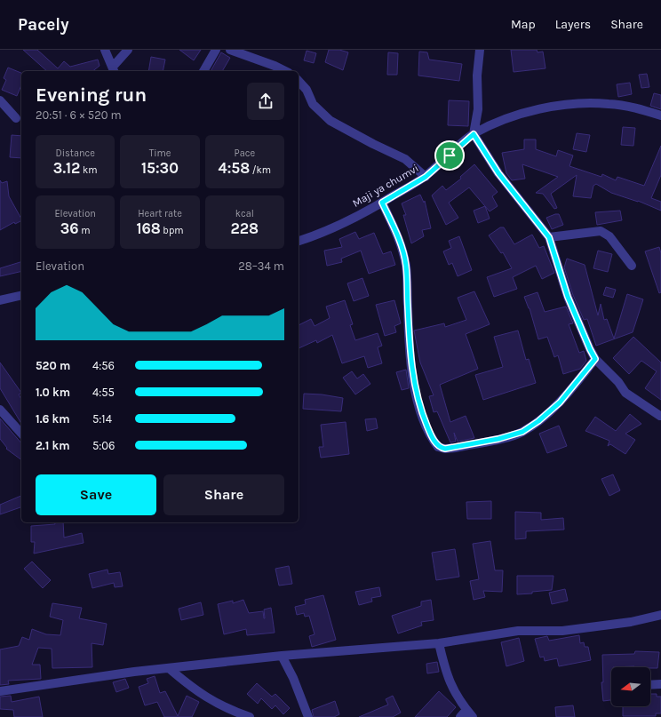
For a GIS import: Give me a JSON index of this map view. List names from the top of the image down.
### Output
{
  "streets": {
    "street": ["Maji ya chumvi"]
  },
  "north": "left",
  "page": {
    "header": "Pacely",
    "nav": ["Map", "Layers", "Share"],
    "heading": ["Evening run", "20:51 · 6 × 520 m"],
    "stats": [
      ["Distance", "3.12 km"],
      ["Time", "15:30"],
      ["Pace", "4:58 /km"],
      ["Elevation", "36 m"],
      ["Heart rate", "168 bpm"],
      ["kcal", "228"]
    ],
    "chart": ["Elevation", "28–34 m"],
    "list": [
      {
        "name": "520 m",
        "note": "4:56"
      },
      {
        "name": "1.0 km",
        "note": "4:55"
      },
      {
        "name": "1.6 km",
        "note": "5:14"
      },
      {
        "name": "2.1 km",
        "note": "5:06"
      }
    ],
    "buttons": ["Save", "Share"]
  }
}
